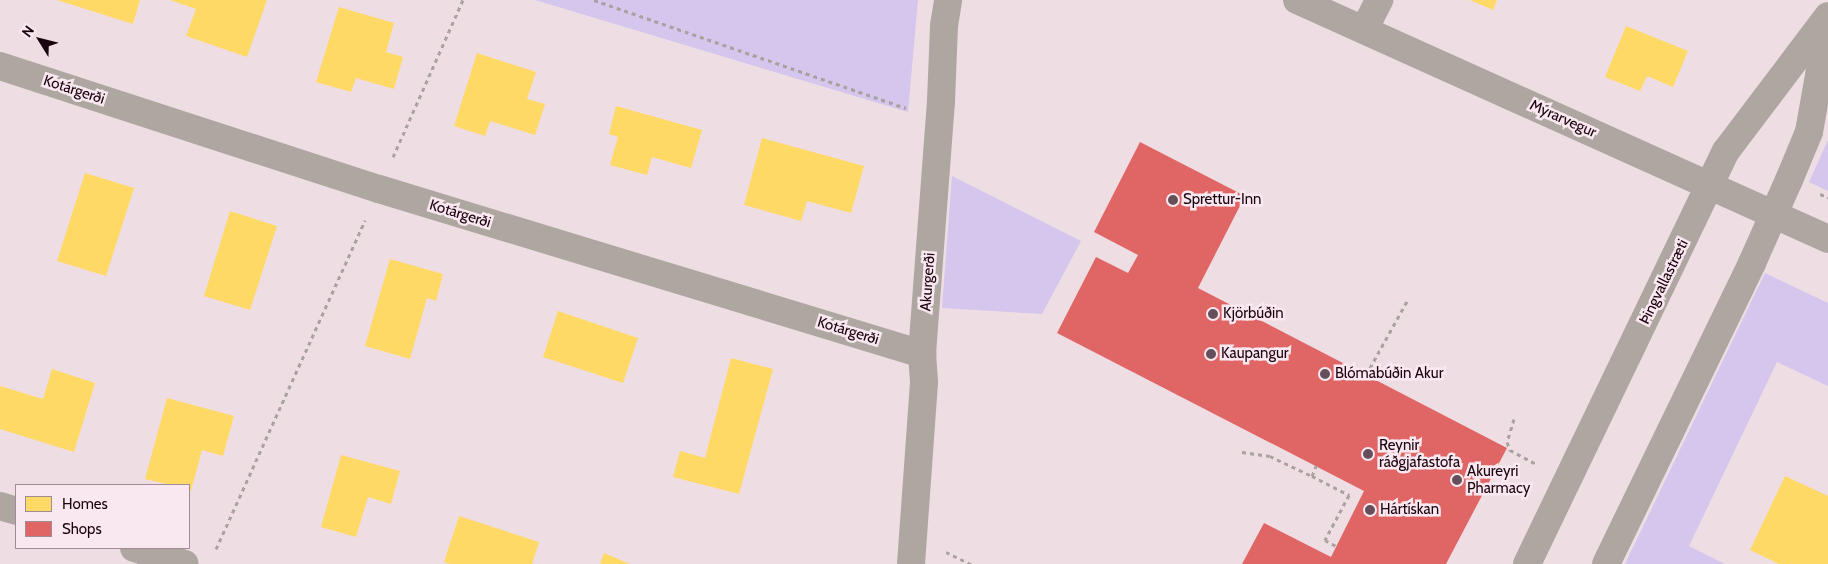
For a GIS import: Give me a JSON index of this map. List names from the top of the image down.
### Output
{
  "streets": {
    "main road": ["Þingvallastræti"],
    "street": ["Kotárgerði", "Mýrarvegur", "Akurgerði"]
  },
  "crossings": [
    ["Kotárgerði", "Akurgerði"],
    ["Mýrarvegur", "Þingvallastræti"]
  ],
  "places": [
    "Sprettur-Inn",
    "Kjörbúðin",
    "Kaupangur",
    "Blómabúðin Akur",
    "Reynir ráðgjafastofa",
    "Akureyri Pharmacy",
    "Hártískan"
  ],
  "legend": ["Homes", "Shops"],
  "north": "top left"
}
